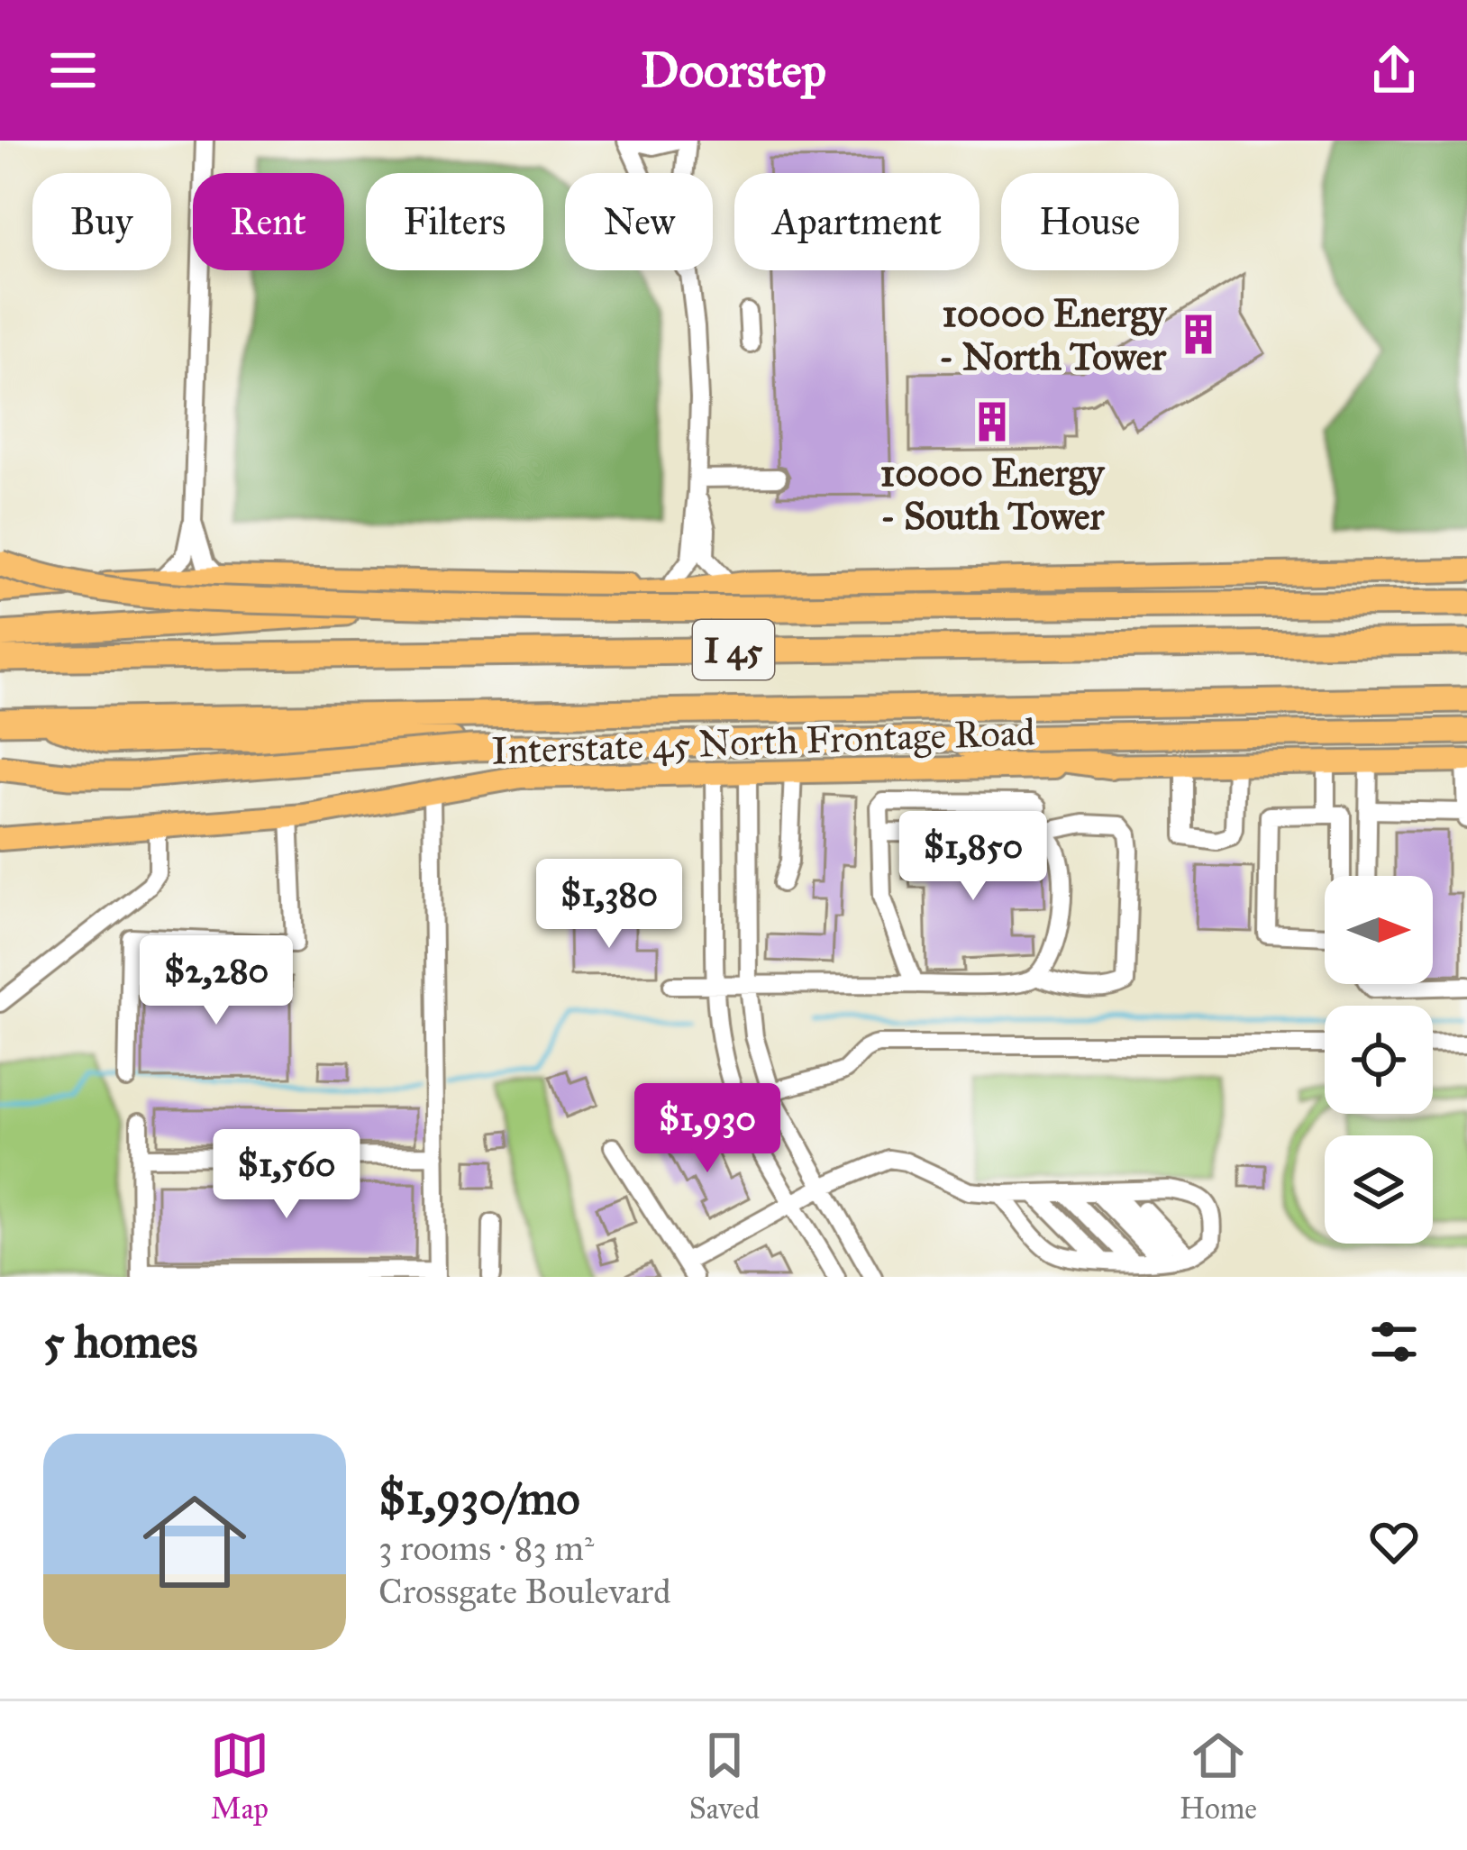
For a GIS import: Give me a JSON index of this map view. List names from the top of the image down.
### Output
{
  "streets": {
    "highway": ["I 45"],
    "main road": ["Interstate 45 North Frontage Road"]
  },
  "places": {
    "building": ["10000 Energy - North Tower", "10000 Energy - South Tower"]
  },
  "north": "right",
  "page": {
    "header": "Doorstep",
    "chip": [
      "Buy",
      "Rent",
      "Filters",
      "New",
      "Apartment",
      "House"
    ],
    "price": [
      "$1,850",
      "$1,380",
      "$2,280",
      "$1,930",
      "$1,560"
    ],
    "heading": "5 homes",
    "list": [
      {
        "name": "$1,930/mo",
        "note": "3 rooms · 83 m² · Crossgate Boulevard"
      }
    ],
    "tabs": ["Map", "Saved", "Home"]
  }
}
